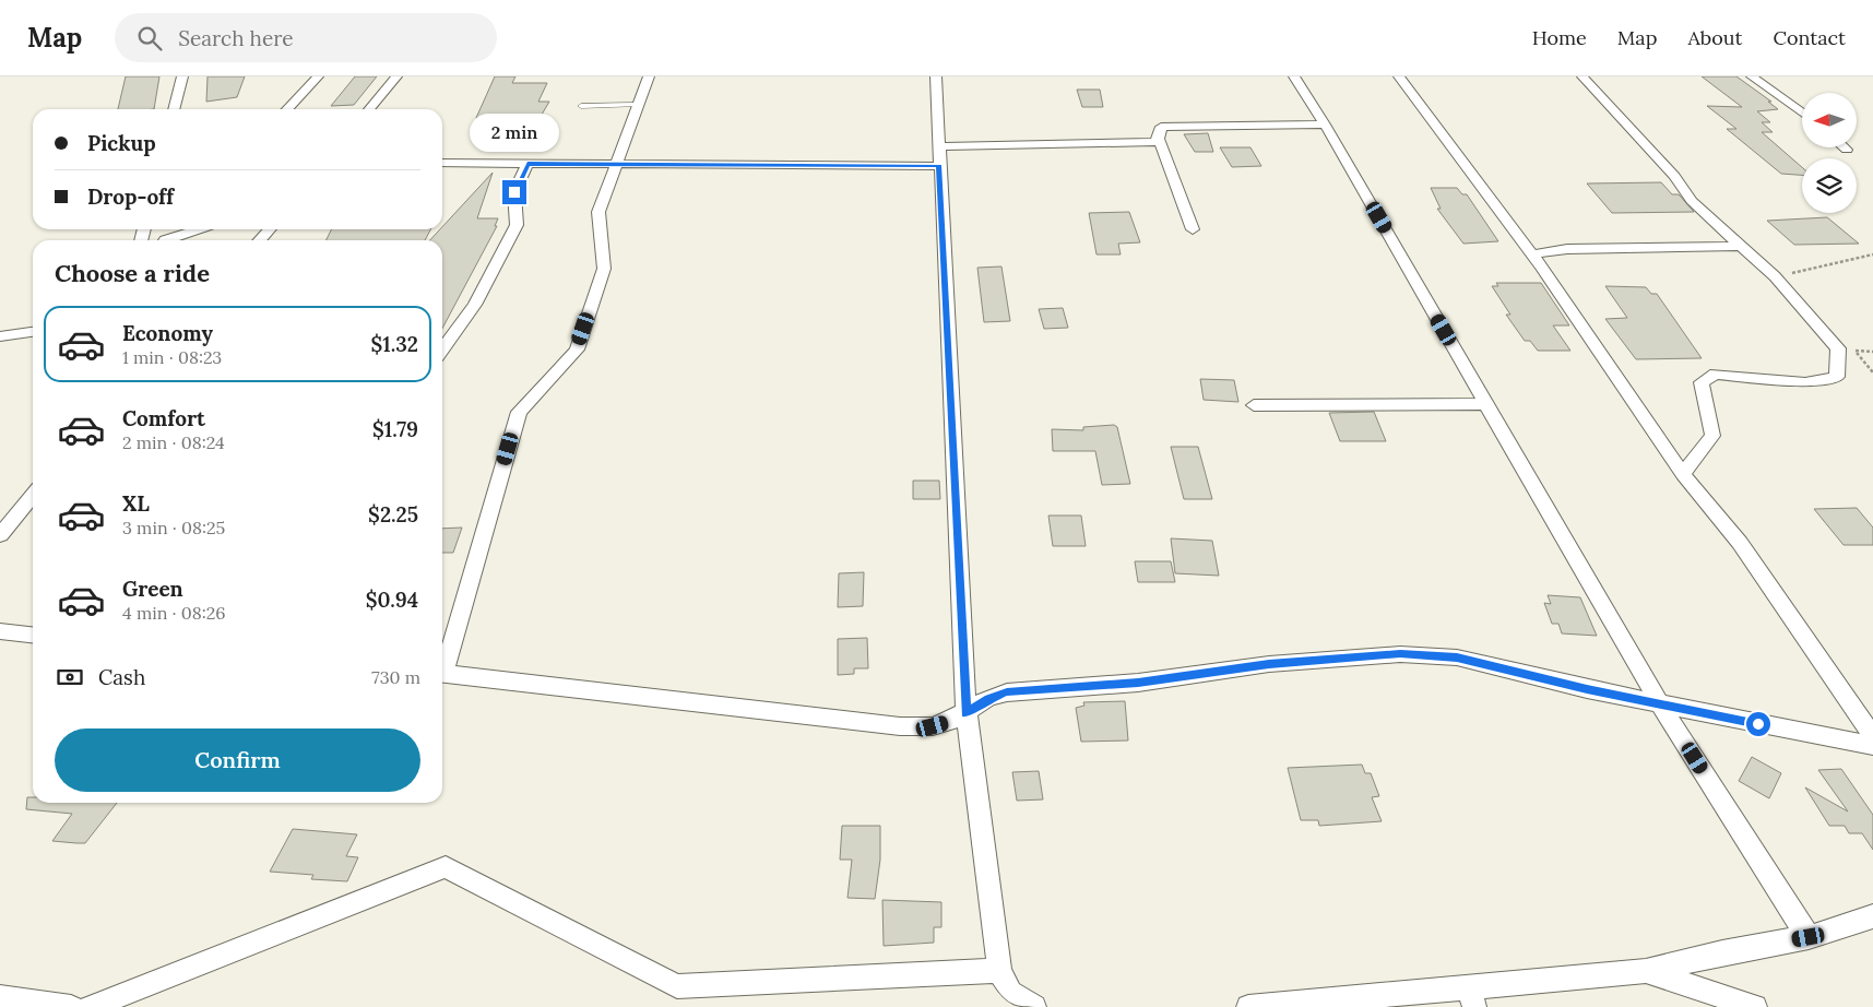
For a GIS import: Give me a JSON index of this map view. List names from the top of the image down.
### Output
{
  "north": "left",
  "page": {
    "header": "Map",
    "search": "Search here",
    "nav": [
      "Home",
      "Map",
      "About",
      "Contact"
    ],
    "banner": ["Pickup", "Drop-off"],
    "bubble": "2 min",
    "heading": "Choose a ride",
    "list": [
      {
        "name": "Economy",
        "note": "1 min · 08:23",
        "value": "$1.32"
      },
      {
        "name": "Comfort",
        "note": "2 min · 08:24",
        "value": "$1.79"
      },
      {
        "name": "XL",
        "note": "3 min · 08:25",
        "value": "$2.25"
      },
      {
        "name": "Green",
        "note": "4 min · 08:26",
        "value": "$0.94"
      }
    ],
    "pay": ["Cash", "730 m"],
    "buttons": "Confirm"
  }
}
